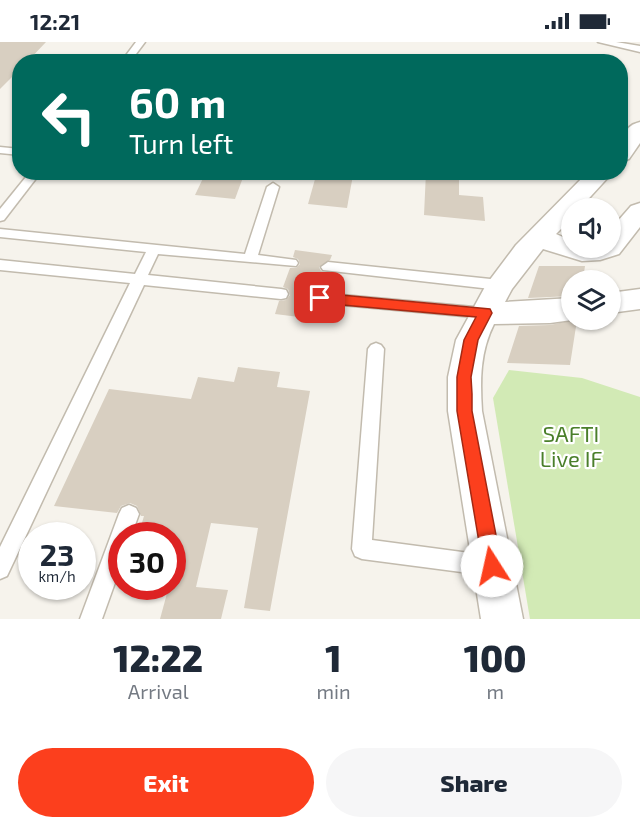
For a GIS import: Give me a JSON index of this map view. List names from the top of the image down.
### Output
{
  "parks": ["SAFTI Live IF"],
  "page": {
    "status": "12:21",
    "turn": ["60 m", "Turn left"],
    "speed": "23 km/h",
    "limit": "30",
    "eta": [
      "12:22",
      "Arrival",
      "1",
      "min",
      "100",
      "m"
    ],
    "buttons": ["Exit", "Share"]
  }
}
